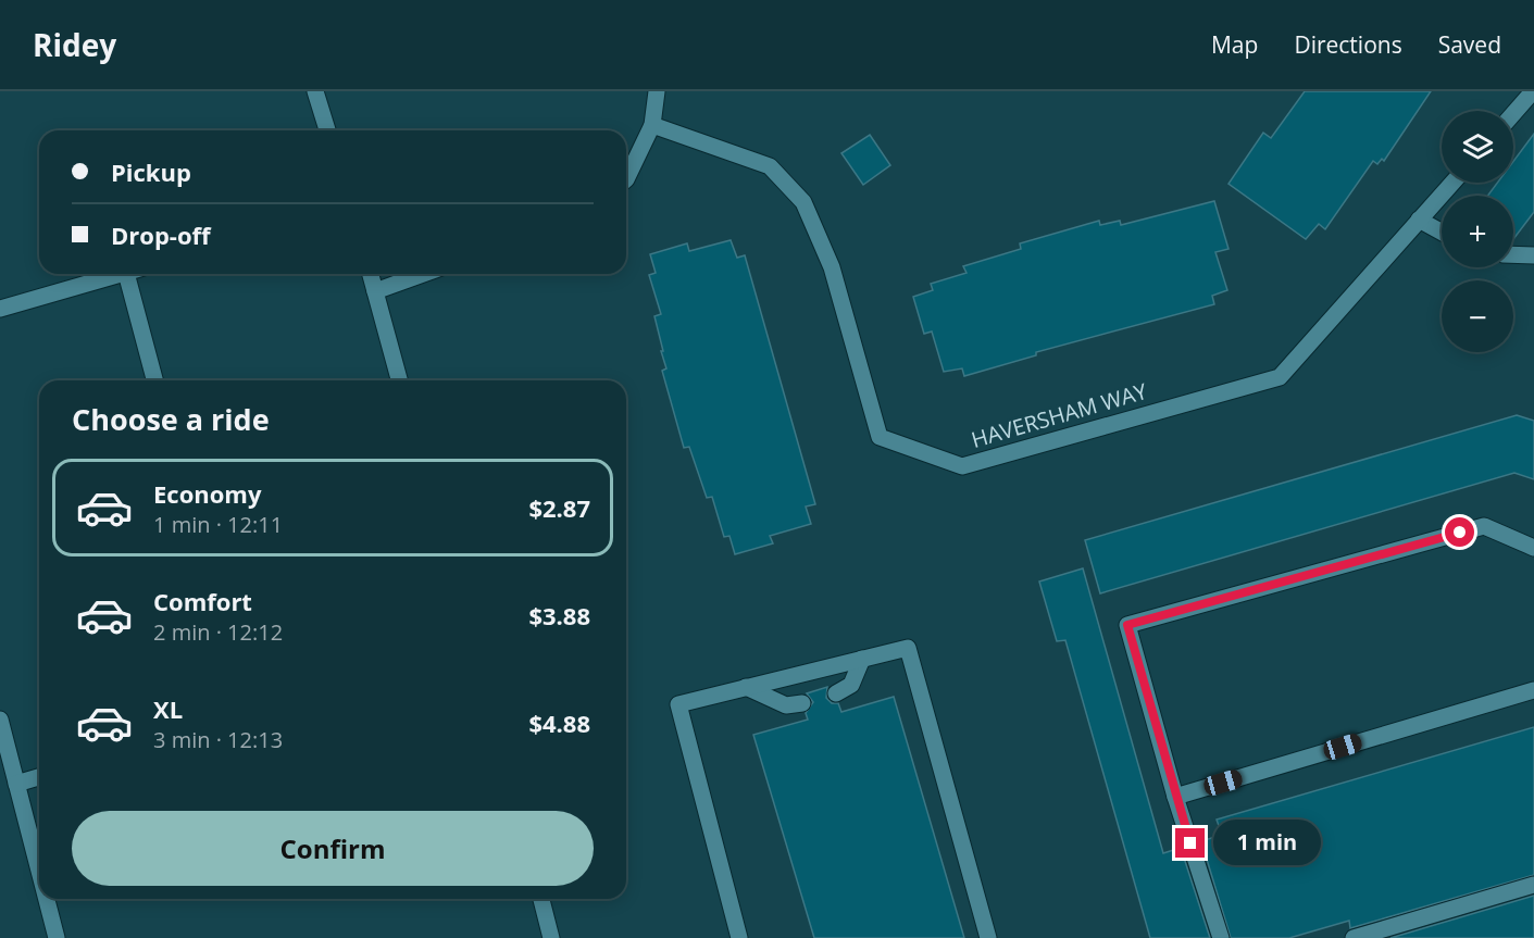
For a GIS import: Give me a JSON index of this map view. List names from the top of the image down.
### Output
{
  "streets": {
    "street": ["HAVERSHAM WAY"]
  },
  "page": {
    "header": "Ridey",
    "nav": ["Map", "Directions", "Saved"],
    "map_buttons": ["+", "−"],
    "banner": ["Pickup", "Drop-off"],
    "heading": "Choose a ride",
    "list": [
      {
        "name": "Economy",
        "note": "1 min · 12:11",
        "value": "$2.87"
      },
      {
        "name": "Comfort",
        "note": "2 min · 12:12",
        "value": "$3.88"
      },
      {
        "name": "XL",
        "note": "3 min · 12:13",
        "value": "$4.88"
      }
    ],
    "buttons": "Confirm",
    "bubble": "1 min"
  }
}
